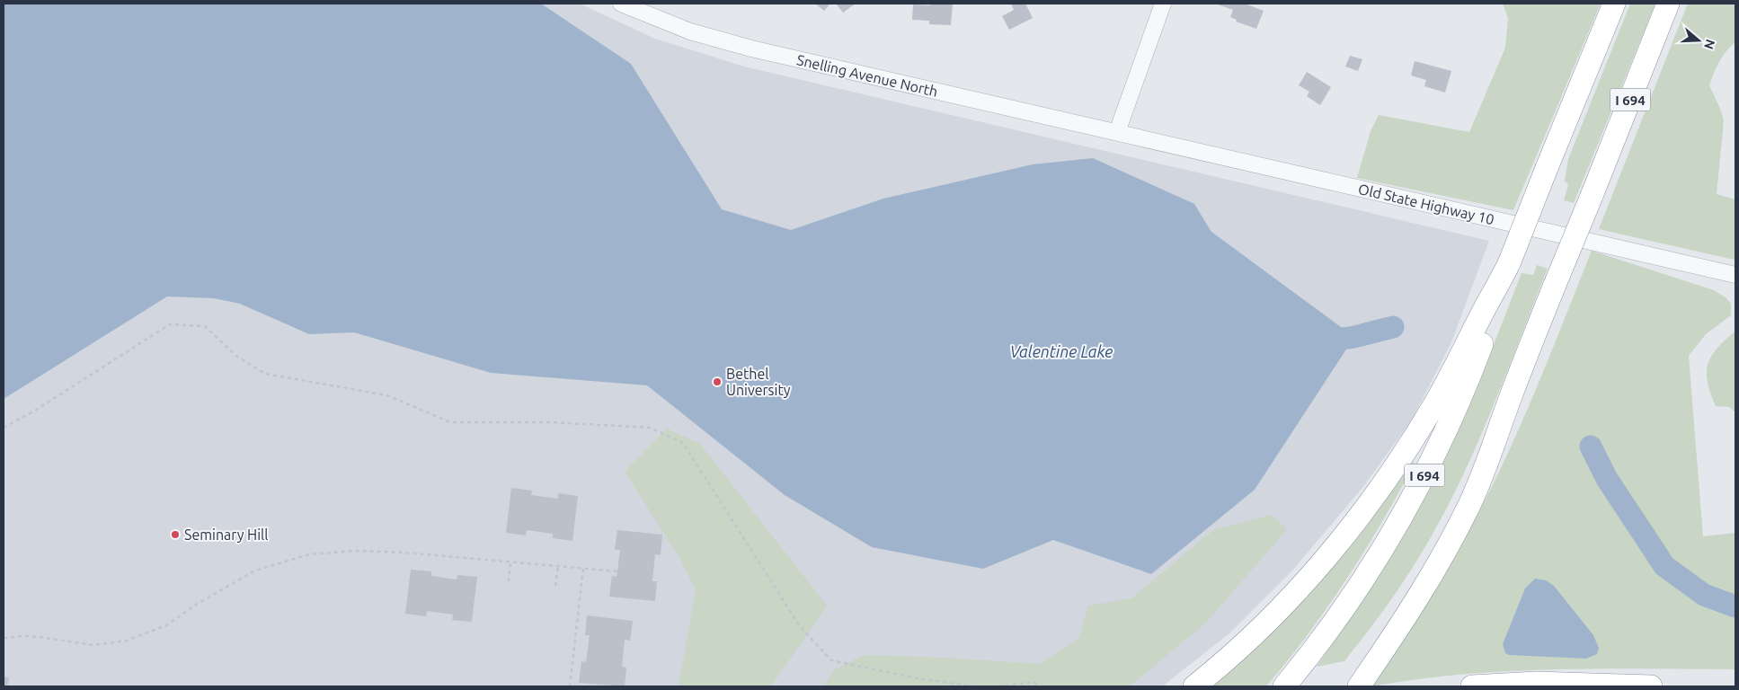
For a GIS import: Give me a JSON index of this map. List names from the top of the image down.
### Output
{
  "streets": {
    "highway": ["I 694"],
    "street": ["Snelling Avenue North", "Old State Highway 10"]
  },
  "crossings": [
    ["Snelling Avenue North", "Old State Highway 10"]
  ],
  "water": ["Valentine Lake"],
  "places": ["Bethel University", "Seminary Hill"],
  "north": "right"
}
